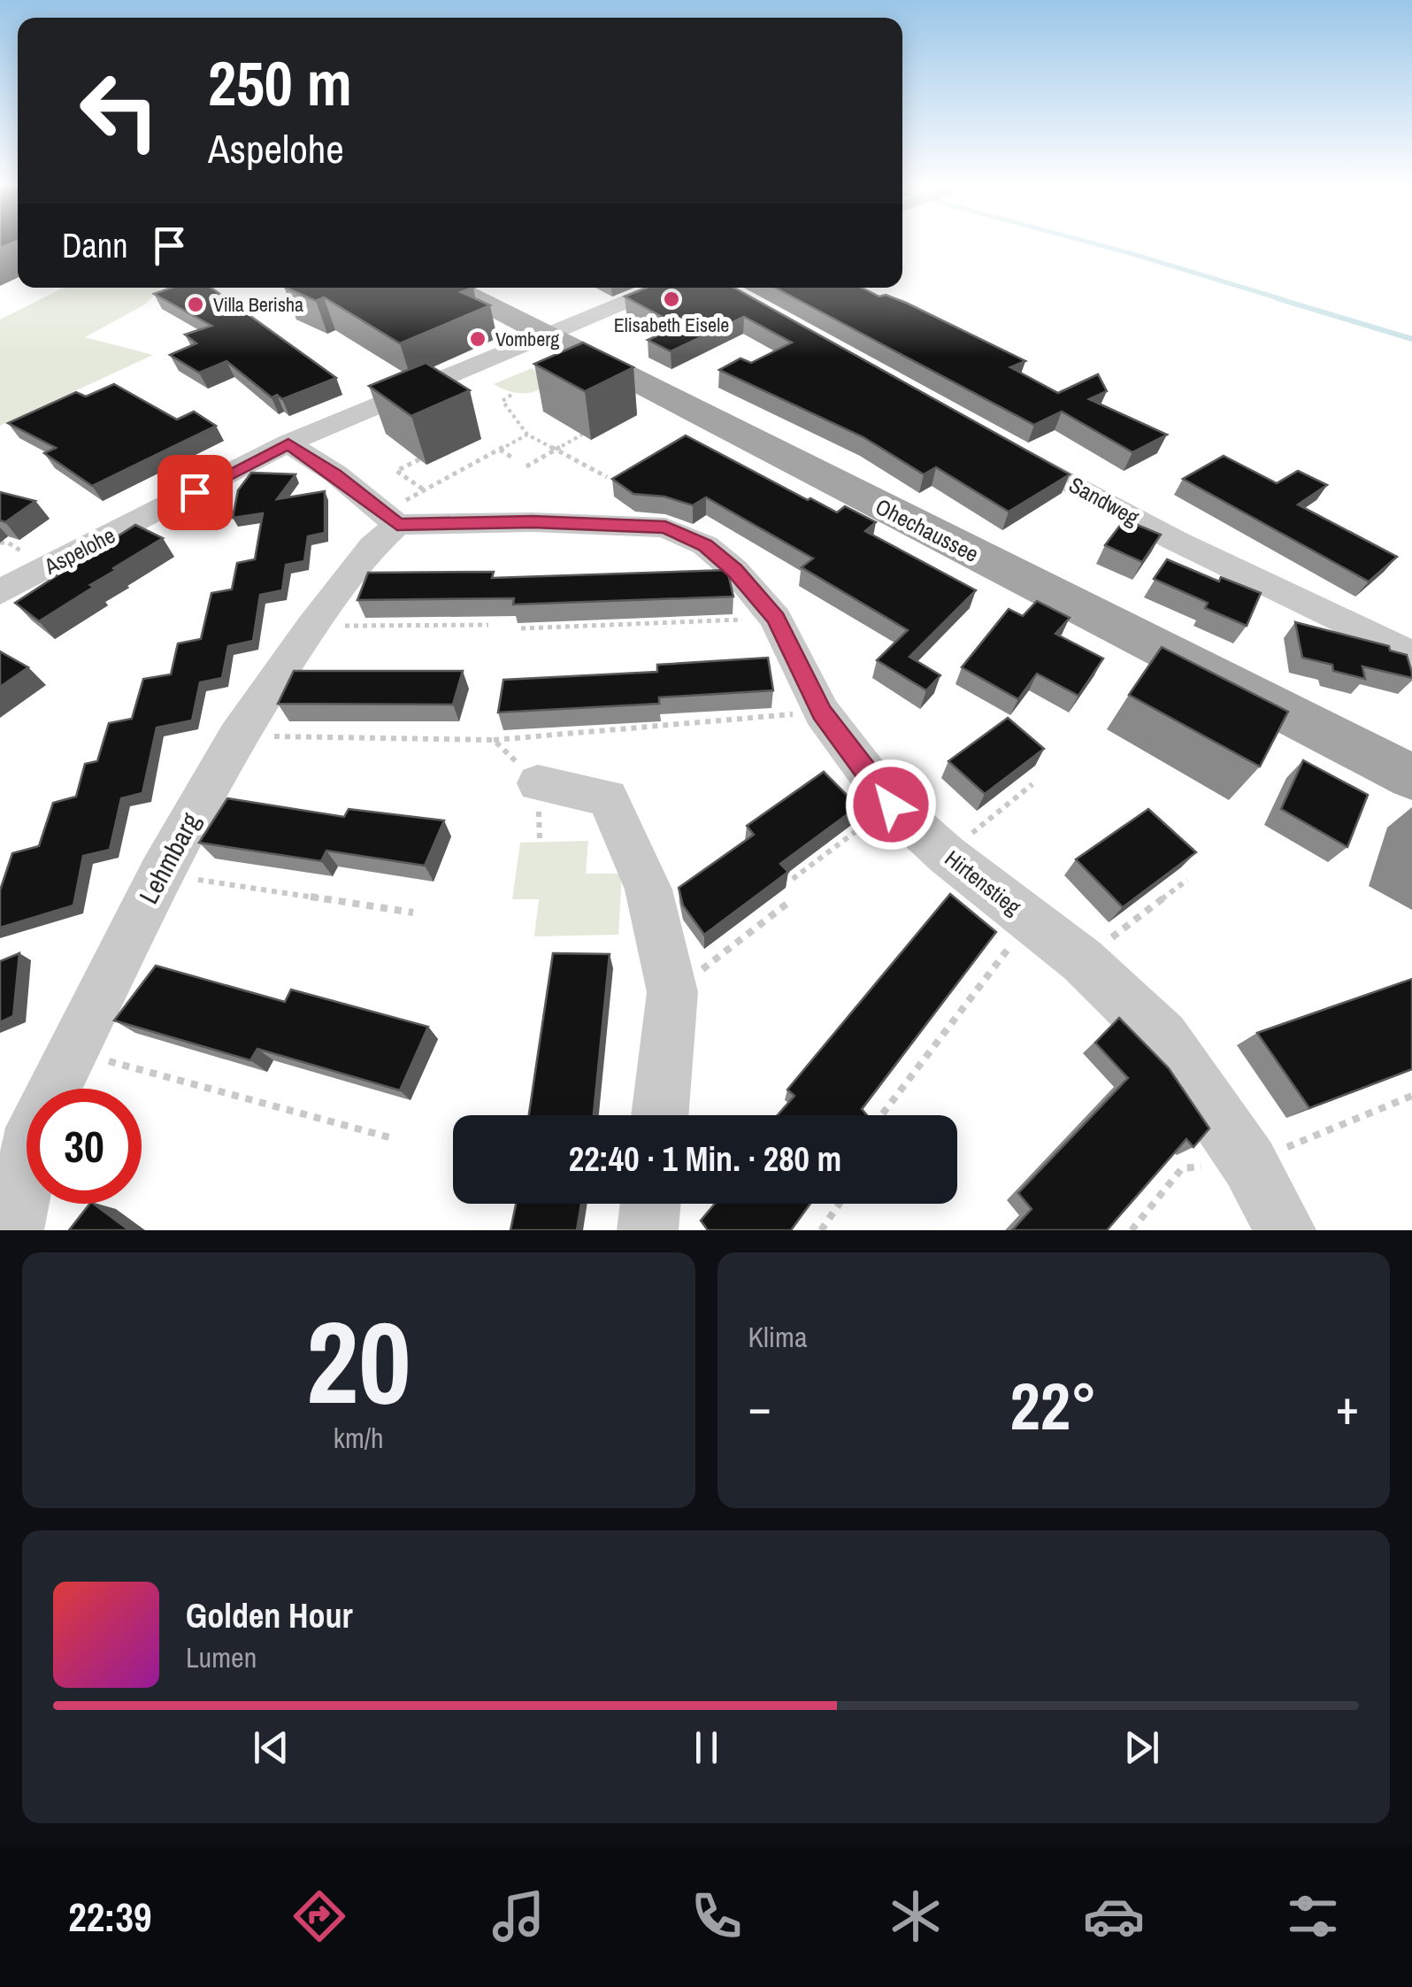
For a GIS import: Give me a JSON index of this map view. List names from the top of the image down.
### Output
{
  "streets": {
    "main road": ["Ohechaussee"],
    "street": [
      "Sandweg",
      "Aspelohe",
      "Lehmbarg",
      "Hirtenstieg"
    ]
  },
  "crossings": [
    ["Ohechaussee", "Aspelohe"],
    ["Lehmbarg", "Hirtenstieg"]
  ],
  "places": ["Elisabeth Eisele", "Villa Berisha", "Vomberg"],
  "page": {
    "turn": ["250 m", "Aspelohe"],
    "then": "Dann",
    "limit": "30",
    "trip": "22:40 · 1 Min. · 280 m",
    "tile": [
      ["20", "km/h"],
      "Klima"
    ],
    "heat": ["−", "22°", "+"],
    "song": ["Golden Hour", "Lumen"],
    "tabs": "22:39"
  }
}
